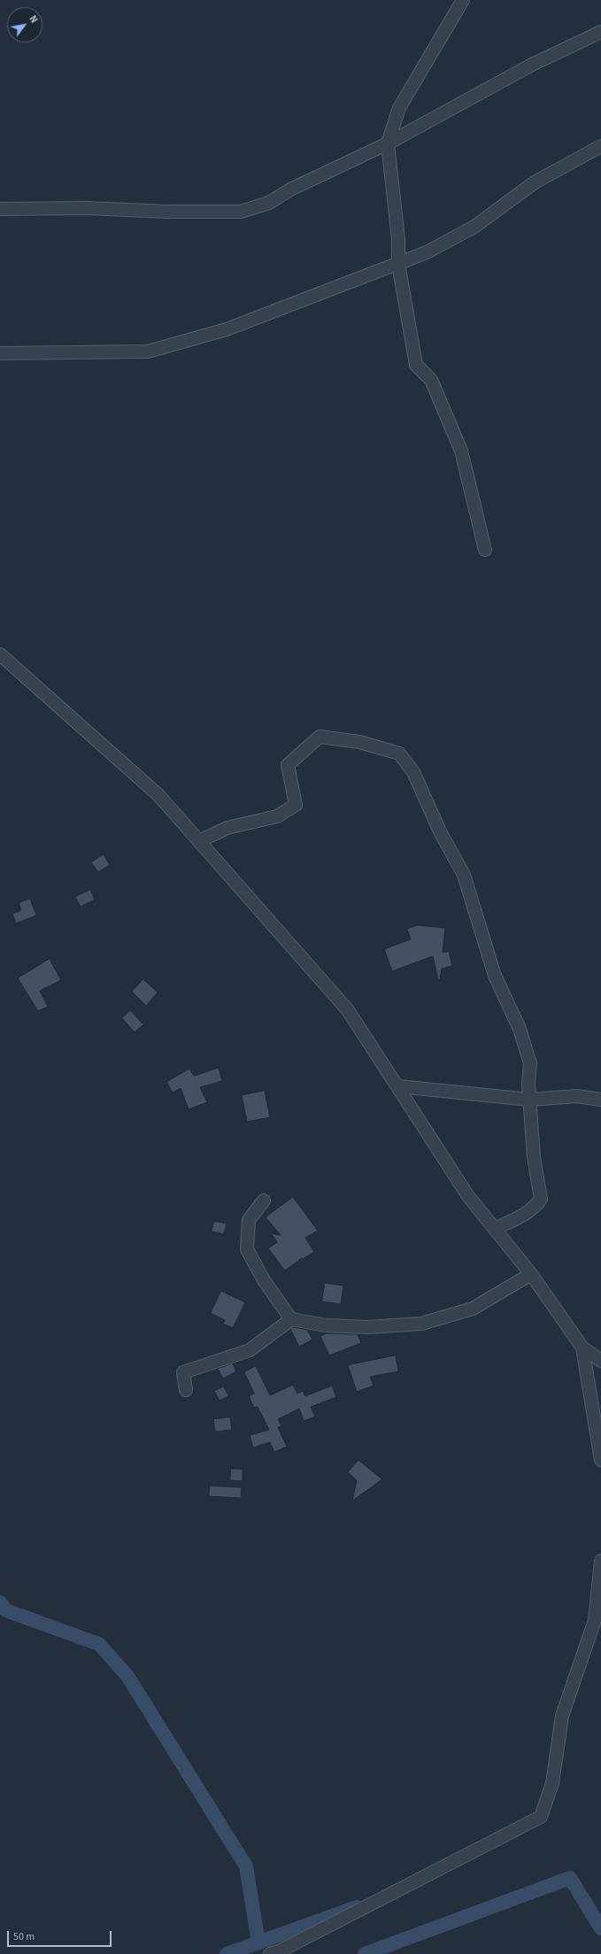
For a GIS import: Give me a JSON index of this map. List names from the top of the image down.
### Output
{
  "scale_bar": "50 m",
  "north": "top right"
}
